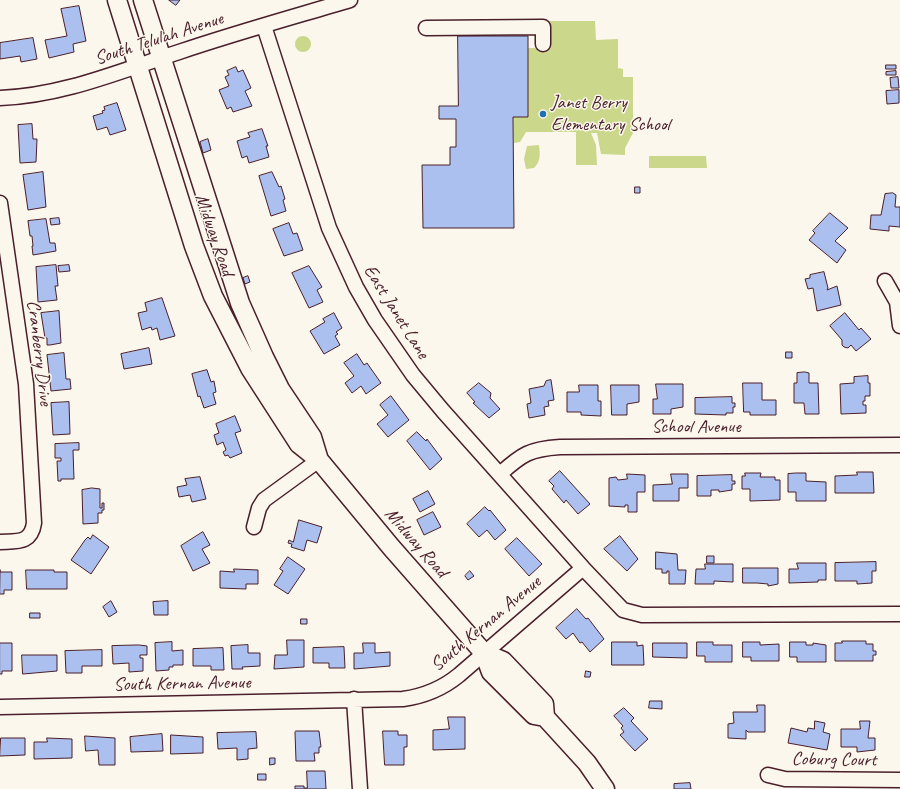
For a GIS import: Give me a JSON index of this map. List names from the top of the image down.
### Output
{
  "streets": {
    "main road": ["Midway Road"],
    "street": [
      "South Telulah Avenue",
      "East Janet Lane",
      "Cranberry Drive",
      "School Avenue",
      "South Kernan Avenue",
      "Coburg Court"
    ]
  },
  "crossings": [
    ["South Telulah Avenue", "Midway Road"],
    ["South Telulah Avenue", "East Janet Lane"],
    ["Midway Road", "South Kernan Avenue"],
    ["East Janet Lane", "School Avenue"],
    ["East Janet Lane", "South Kernan Avenue"]
  ],
  "places": ["Janet Berry Elementary School"]
}
